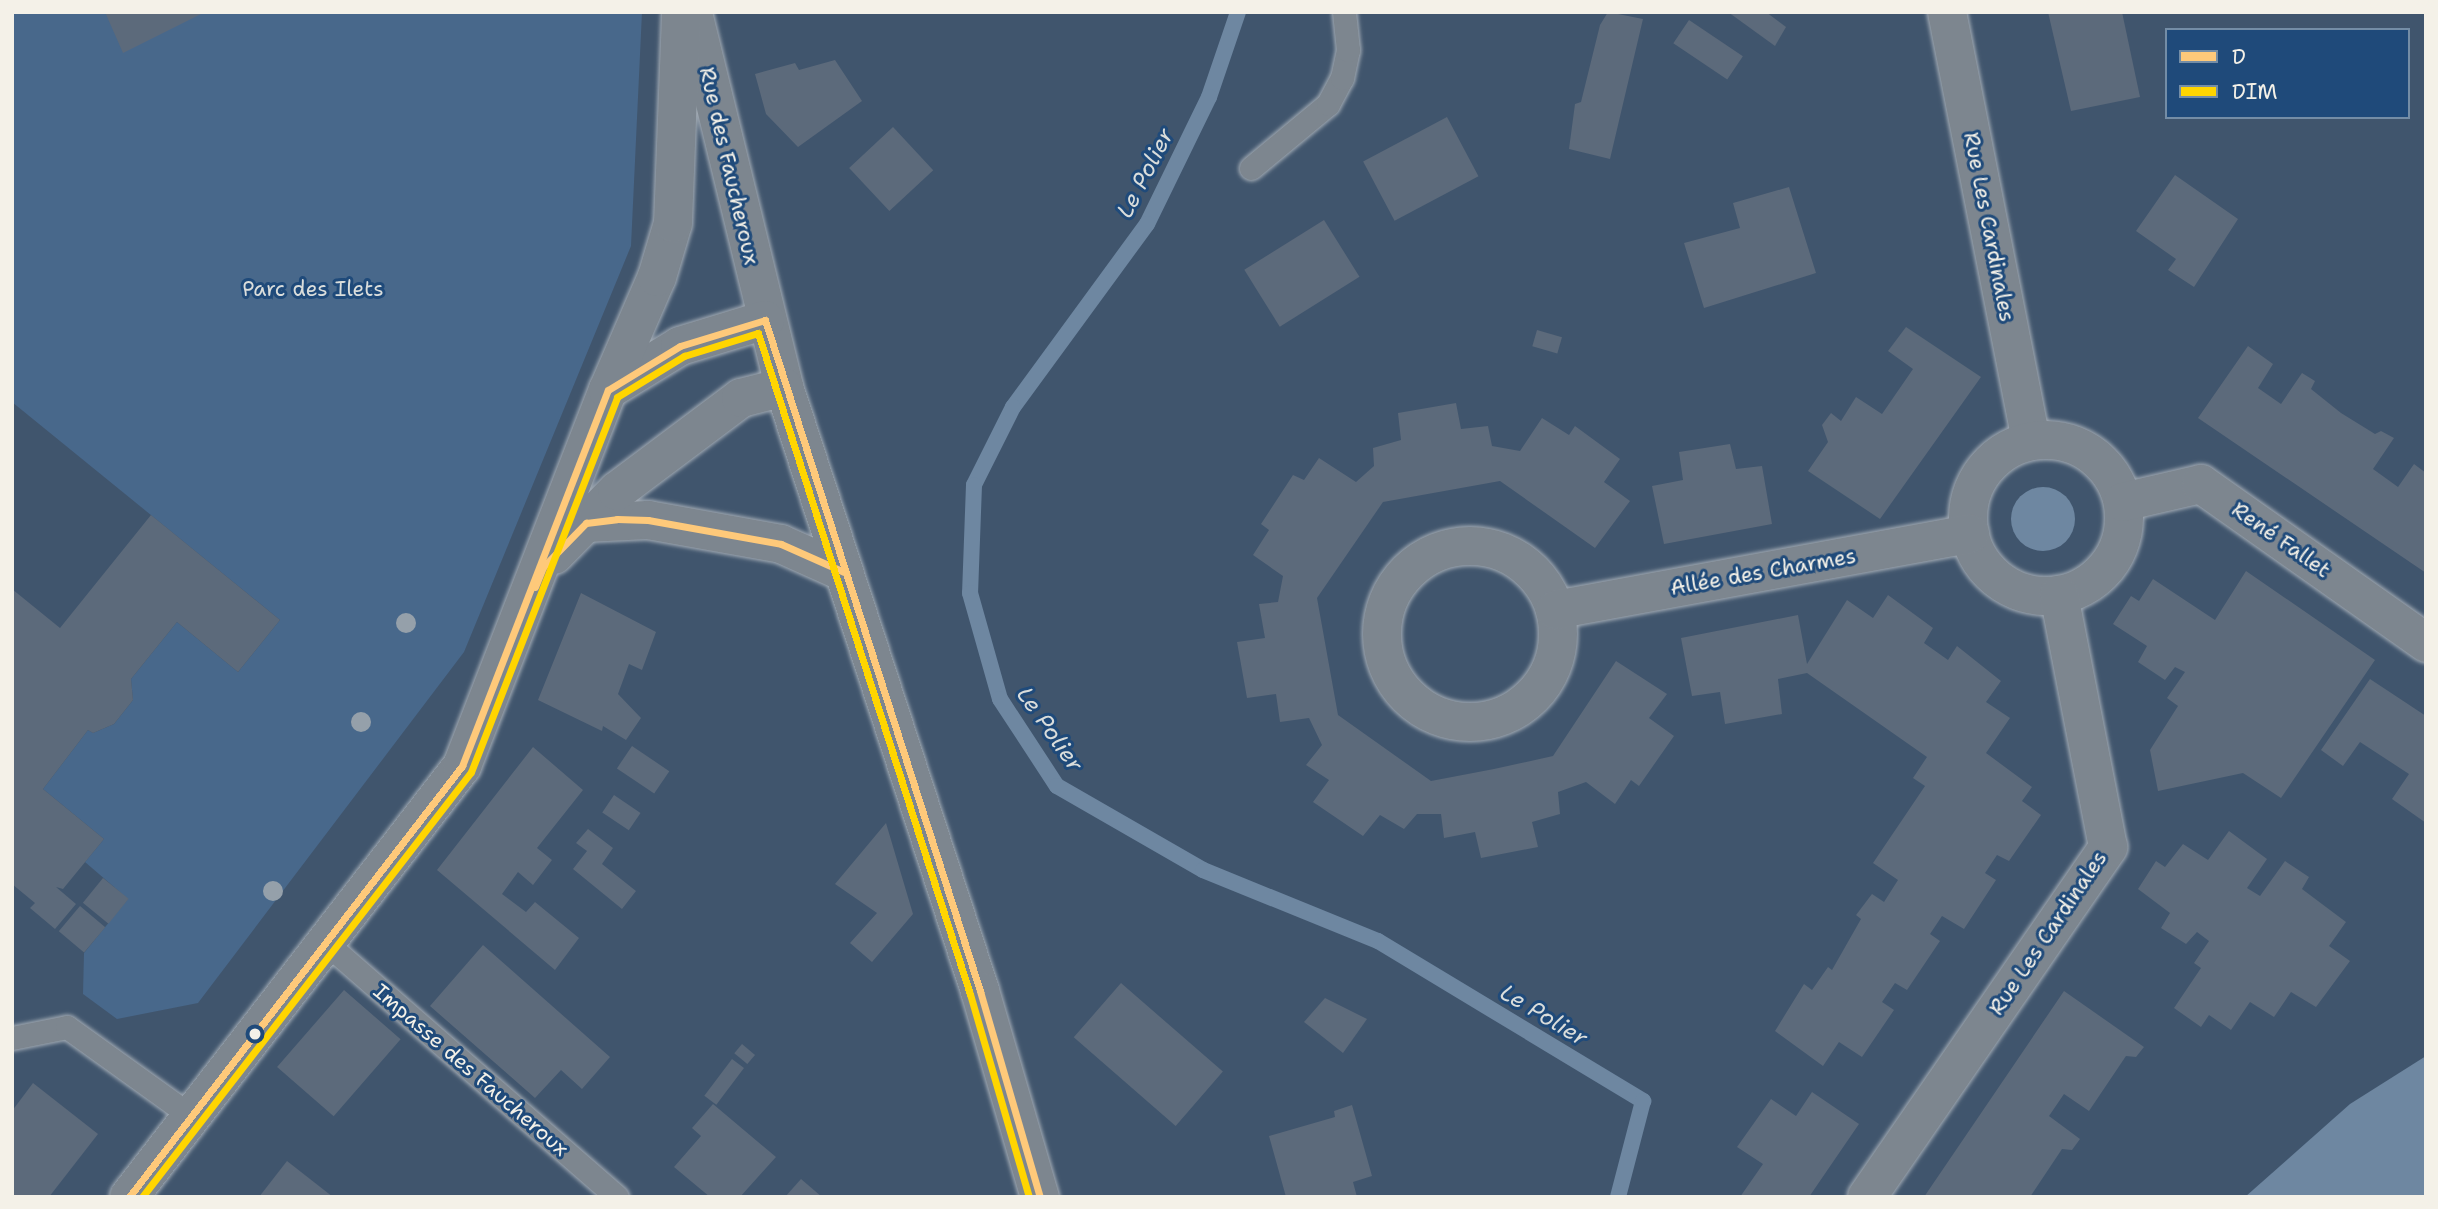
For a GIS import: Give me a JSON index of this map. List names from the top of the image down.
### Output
{
  "streets": {
    "street": [
      "Rue des Faucheroux",
      "Rue Les Cardinales",
      "René Fallet",
      "Allée des Charmes"
    ],
    "lane": ["Impasse des Faucheroux"]
  },
  "crossings": [
    ["Rue des Faucheroux", "Impasse des Faucheroux"],
    ["Rue Les Cardinales", "René Fallet"],
    ["Rue Les Cardinales", "Allée des Charmes"],
    ["René Fallet", "Allée des Charmes"]
  ],
  "water": ["Le Polier"],
  "parks": ["Parc des Ilets"],
  "lines": ["transit line D", "transit line DIM"],
  "legend": ["D", "DIM"]
}
